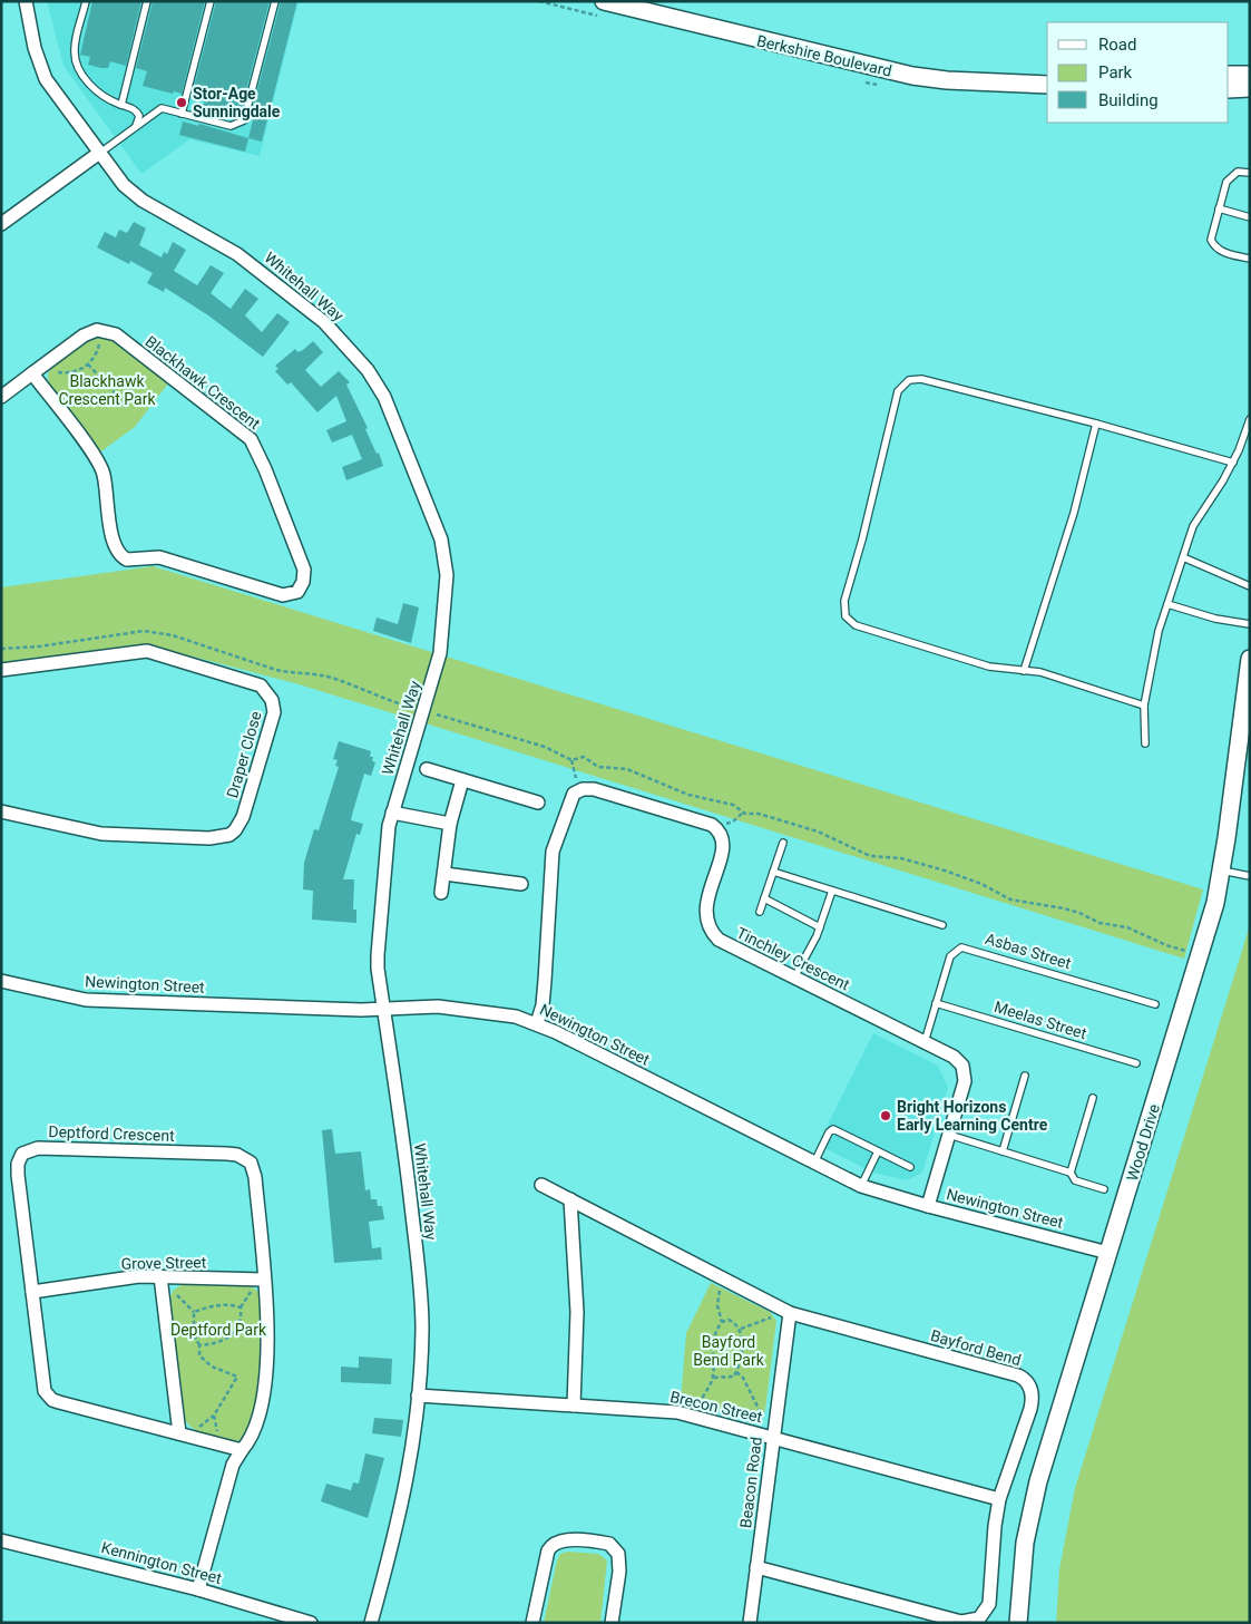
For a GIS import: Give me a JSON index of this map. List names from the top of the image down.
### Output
{
  "streets": {
    "street": [
      "Berkshire Boulevard",
      "Whitehall Way",
      "Blackhawk Crescent",
      "Draper Close",
      "Tinchley Crescent",
      "Newington Street",
      "Deptford Crescent",
      "Wood Drive",
      "Grove Street",
      "Bayford Bend",
      "Brecon Street",
      "Beacon Road",
      "Kennington Street"
    ],
    "lane": ["Asbas Street", "Meelas Street"]
  },
  "crossings": [
    ["Whitehall Way", "Newington Street"],
    ["Whitehall Way", "Brecon Street"],
    ["Asbas Street", "Tinchley Crescent"],
    ["Asbas Street", "Meelas Street"],
    ["Tinchley Crescent", "Newington Street"],
    ["Newington Street", "Wood Drive"],
    ["Deptford Crescent", "Grove Street"],
    ["Deptford Crescent", "Kennington Street"],
    ["Bayford Bend", "Brecon Street"],
    ["Bayford Bend", "Beacon Road"],
    ["Brecon Street", "Beacon Road"]
  ],
  "parks": ["Blackhawk Crescent Park", "Deptford Park", "Bayford Bend Park"],
  "places": ["Stor-Age Sunningdale", "Bright Horizons Early Learning Centre"],
  "legend": ["Road", "Park", "Building"]
}
